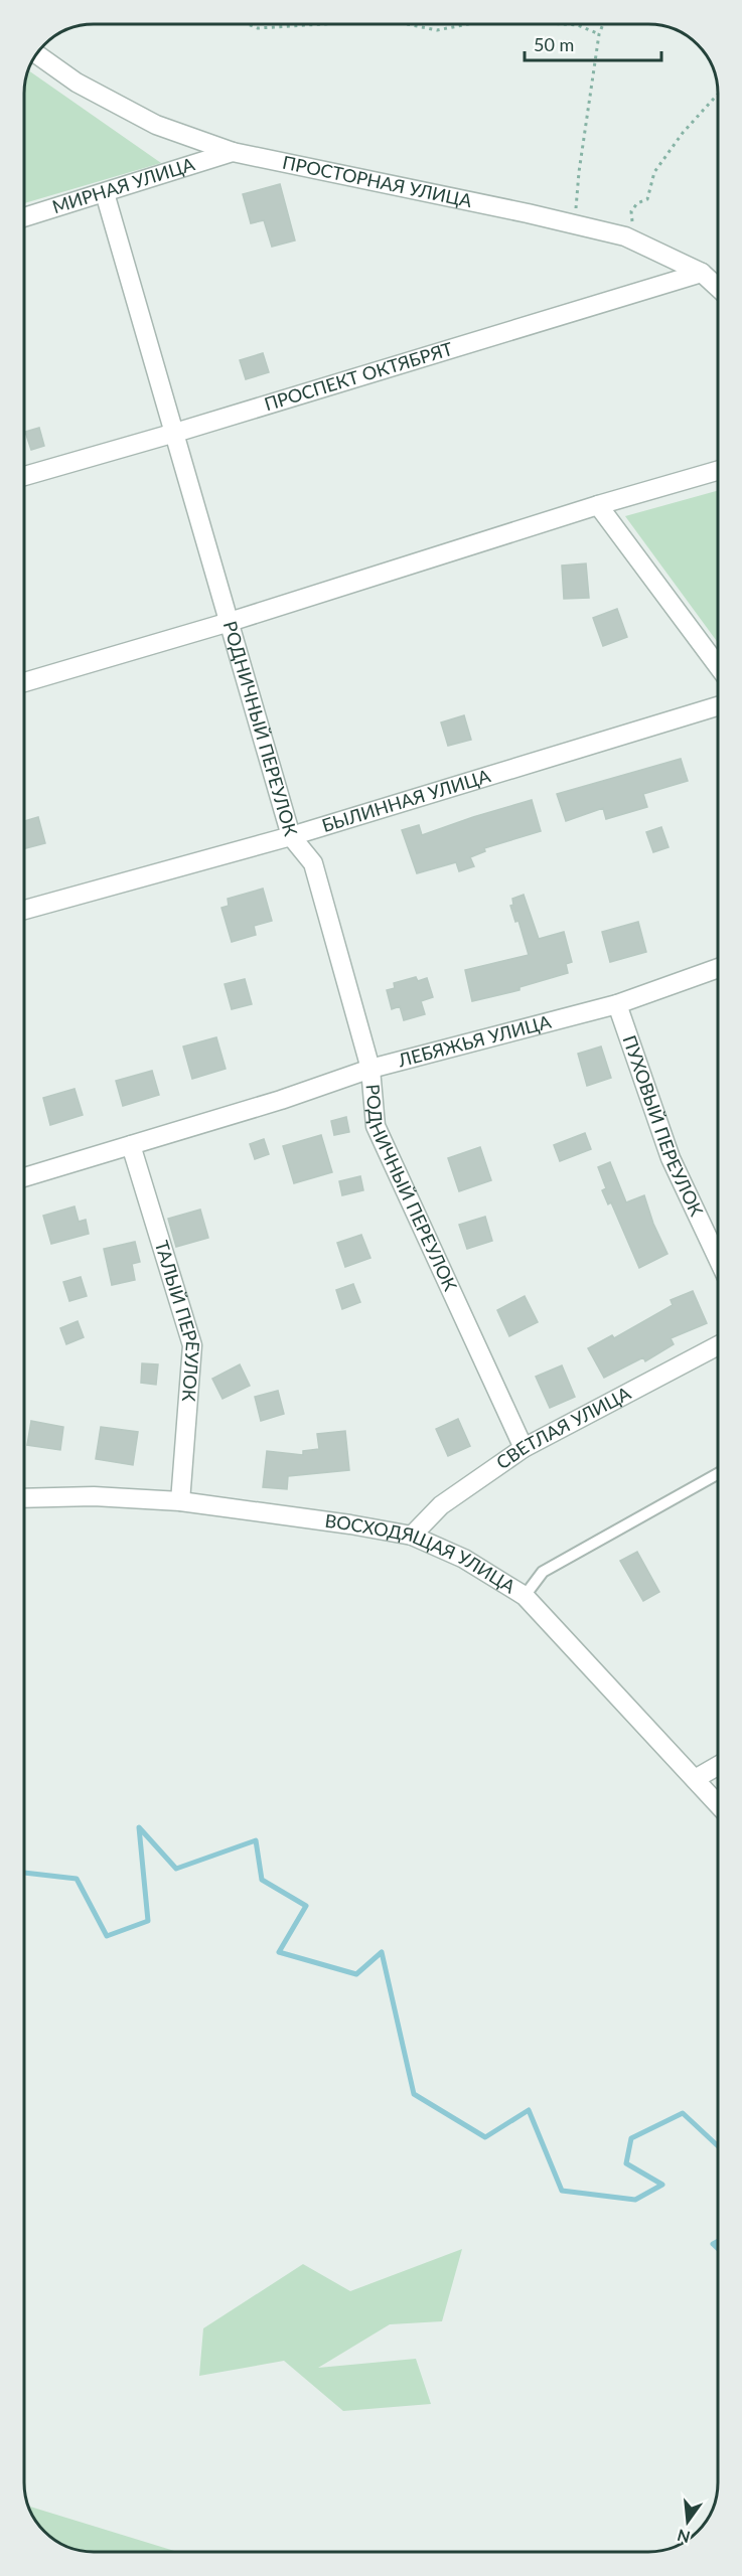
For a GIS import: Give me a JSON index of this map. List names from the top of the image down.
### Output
{
  "streets": {
    "street": [
      "ПРОСТОРНАЯ УЛИЦА",
      "МИРНАЯ УЛИЦА",
      "ПРОСПЕКТ ОКТЯБРЯТ",
      "РОДНИЧНЫЙ ПЕРЕУЛОК",
      "БЫЛИННАЯ УЛИЦА",
      "ЛЕБЯЖЬЯ УЛИЦА",
      "ПУХОВЫЙ ПЕРЕУЛОК",
      "ТАЛЫЙ ПЕРЕУЛОК",
      "СВЕТЛАЯ УЛИЦА",
      "ВОСХОДЯЩАЯ УЛИЦА"
    ]
  },
  "crossings": [
    ["ПРОСТОРНАЯ УЛИЦА", "МИРНАЯ УЛИЦА"],
    ["ПРОСТОРНАЯ УЛИЦА", "ПРОСПЕКТ ОКТЯБРЯТ"],
    ["МИРНАЯ УЛИЦА", "РОДНИЧНЫЙ ПЕРЕУЛОК"],
    ["ПРОСПЕКТ ОКТЯБРЯТ", "РОДНИЧНЫЙ ПЕРЕУЛОК"],
    ["РОДНИЧНЫЙ ПЕРЕУЛОК", "БЫЛИННАЯ УЛИЦА"],
    ["РОДНИЧНЫЙ ПЕРЕУЛОК", "ЛЕБЯЖЬЯ УЛИЦА"],
    ["РОДНИЧНЫЙ ПЕРЕУЛОК", "СВЕТЛАЯ УЛИЦА"],
    ["ЛЕБЯЖЬЯ УЛИЦА", "ПУХОВЫЙ ПЕРЕУЛОК"],
    ["ЛЕБЯЖЬЯ УЛИЦА", "ТАЛЫЙ ПЕРЕУЛОК"],
    ["ТАЛЫЙ ПЕРЕУЛОК", "ВОСХОДЯЩАЯ УЛИЦА"],
    ["СВЕТЛАЯ УЛИЦА", "ВОСХОДЯЩАЯ УЛИЦА"]
  ],
  "scale_bar": "50 m",
  "north": "bottom"
}
